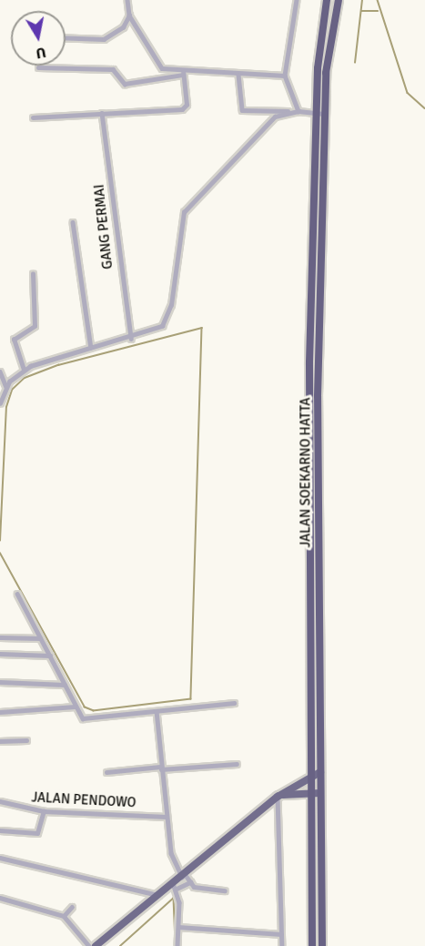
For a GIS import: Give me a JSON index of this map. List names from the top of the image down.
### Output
{
  "streets": {
    "highway": ["JALAN SOEKARNO HATTA"],
    "street": ["GANG PERMAI", "JALAN PENDOWO"]
  },
  "north": "bottom"
}
